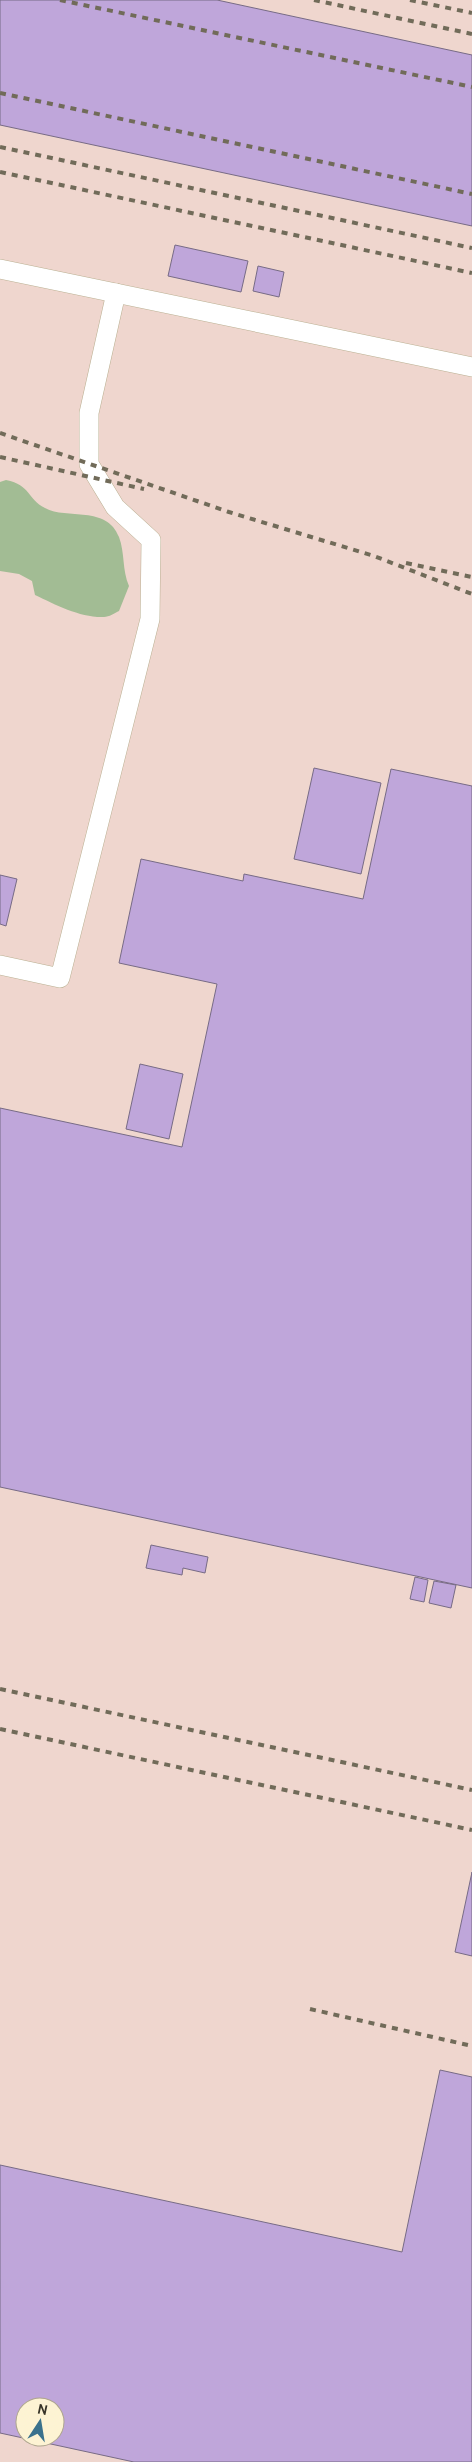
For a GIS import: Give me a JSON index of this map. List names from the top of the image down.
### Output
{
  "north": "top"
}
